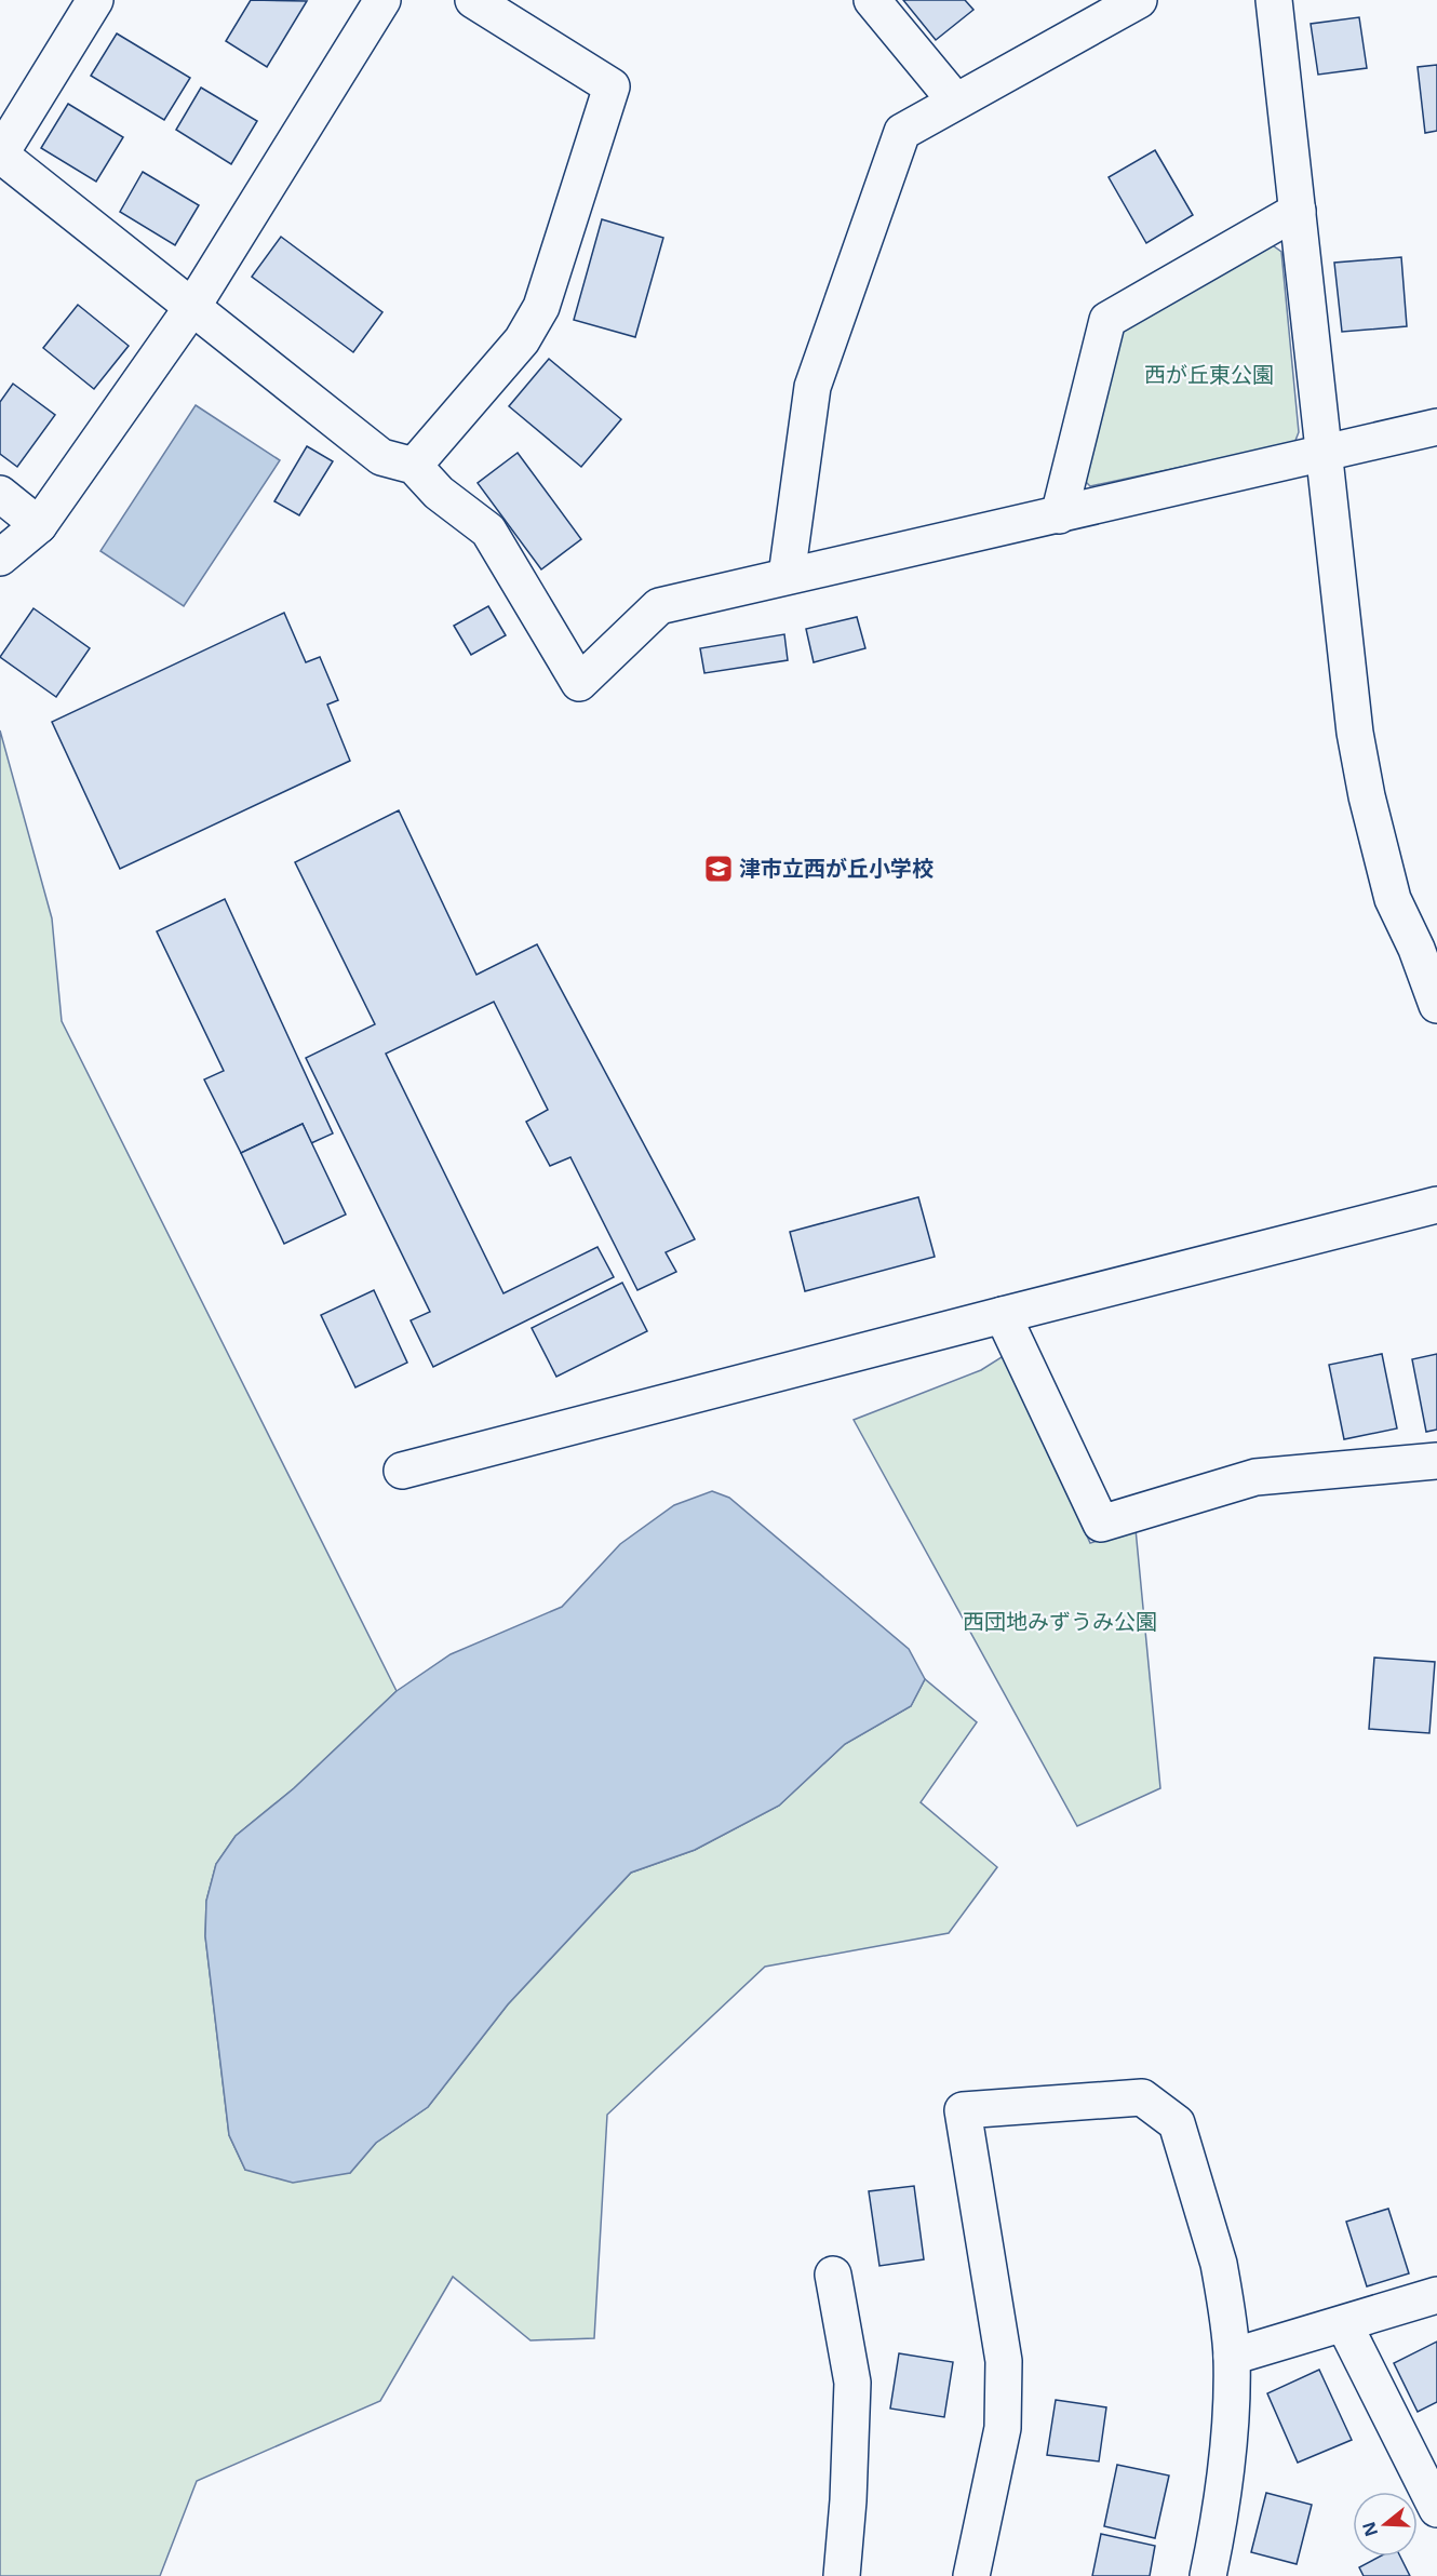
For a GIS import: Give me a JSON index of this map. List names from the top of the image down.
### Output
{
  "parks": ["西が丘東公園", "西団地みずうみ公園"],
  "places": {
    "school or university": ["津市立西が丘小学校"]
  },
  "north": "left"
}
